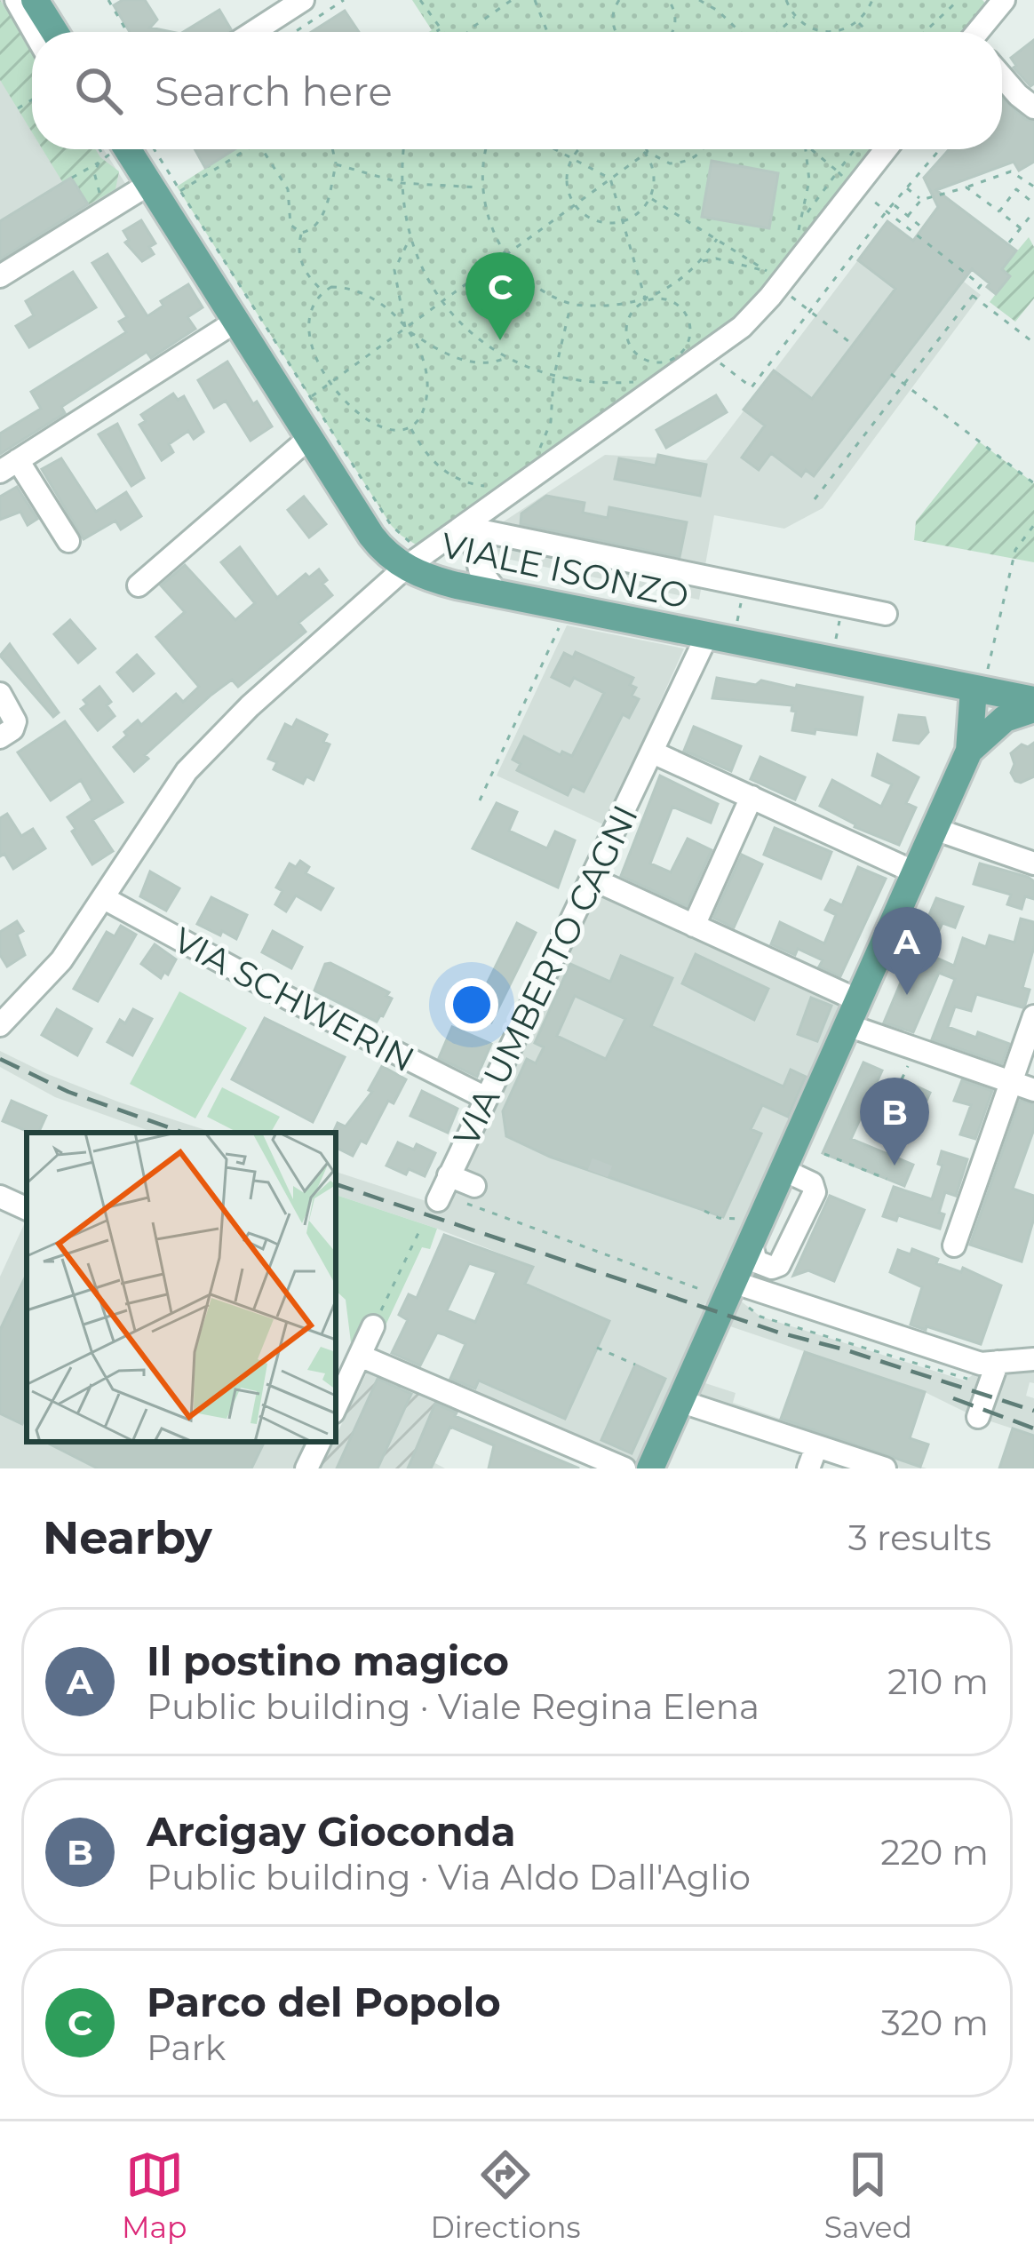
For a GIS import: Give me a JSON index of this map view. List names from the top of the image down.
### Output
{
  "streets": {
    "main road": ["VIALE ISONZO"],
    "street": ["VIA UMBERTO CAGNI", "VIA SCHWERIN"]
  },
  "crossings": [
    ["VIALE ISONZO", "VIA UMBERTO CAGNI"],
    ["VIA UMBERTO CAGNI", "VIA SCHWERIN"]
  ],
  "page": {
    "search": "Search here",
    "pins": ["C", "A", "B"],
    "heading": ["Nearby", "3 results"],
    "list": [
      {
        "mark": "A",
        "name": "Il postino magico",
        "note": "Public building · Viale Regina Elena",
        "value": "210 m"
      },
      {
        "mark": "B",
        "name": "Arcigay Gioconda",
        "note": "Public building · Via Aldo Dall'Aglio",
        "value": "220 m"
      },
      {
        "mark": "C",
        "name": "Parco del Popolo",
        "note": "Park",
        "value": "320 m"
      }
    ],
    "nav": ["Map", "Directions", "Saved"]
  }
}
